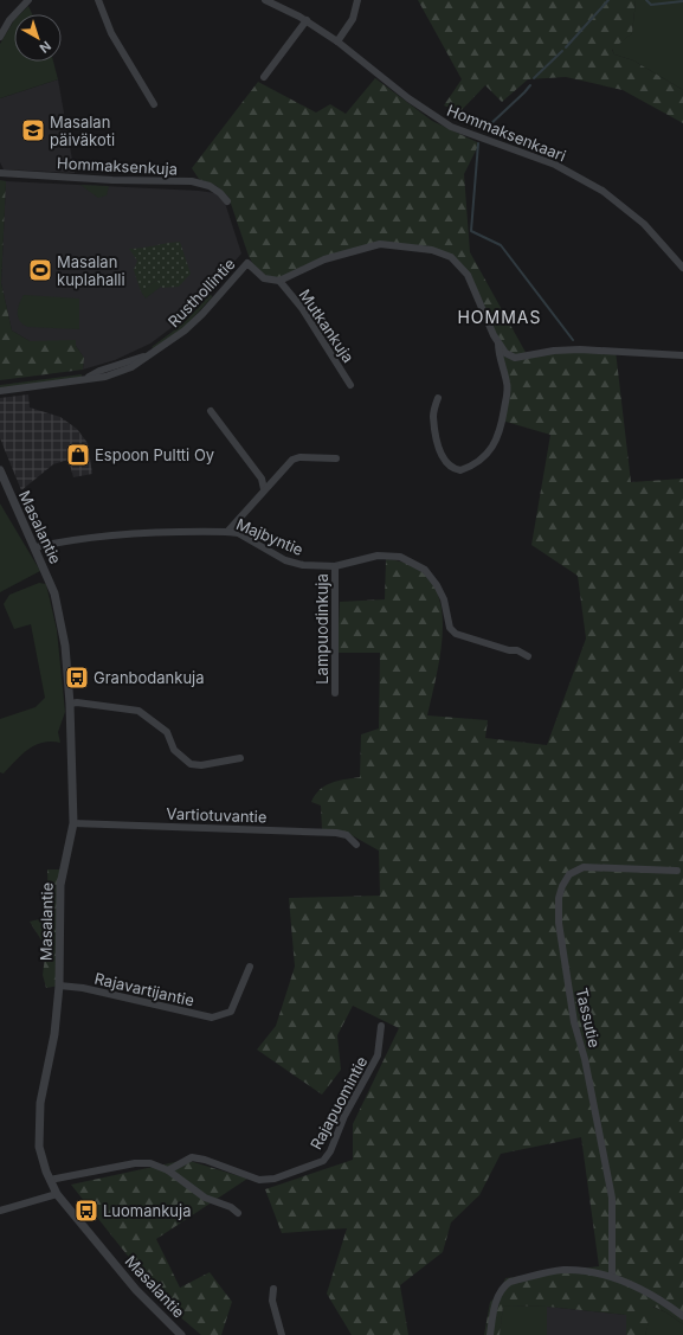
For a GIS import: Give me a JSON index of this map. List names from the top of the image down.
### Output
{
  "streets": {
    "street": [
      "Hommaksenkaari",
      "Hommaksenkuja",
      "Rusthollintie",
      "Mutkankuja",
      "Masalantie",
      "Majbyntie",
      "Lampuodinkuja",
      "Vartiotuvantie",
      "Rajavartijantie",
      "Tassutie",
      "Rajapuomintie"
    ]
  },
  "crossings": [
    ["Rusthollintie", "Mutkankuja"],
    ["Masalantie", "Majbyntie"],
    ["Masalantie", "Vartiotuvantie"],
    ["Masalantie", "Rajavartijantie"],
    ["Majbyntie", "Lampuodinkuja"]
  ],
  "districts": ["HOMMAS"],
  "places": {
    "school or university": ["Masalan päiväkoti"],
    "sports": ["Masalan kuplahalli"],
    "shop": ["Espoon Pultti Oy"],
    "bus stop": ["Granbodankuja", "Luomankuja"]
  },
  "north": "bottom right"
}
